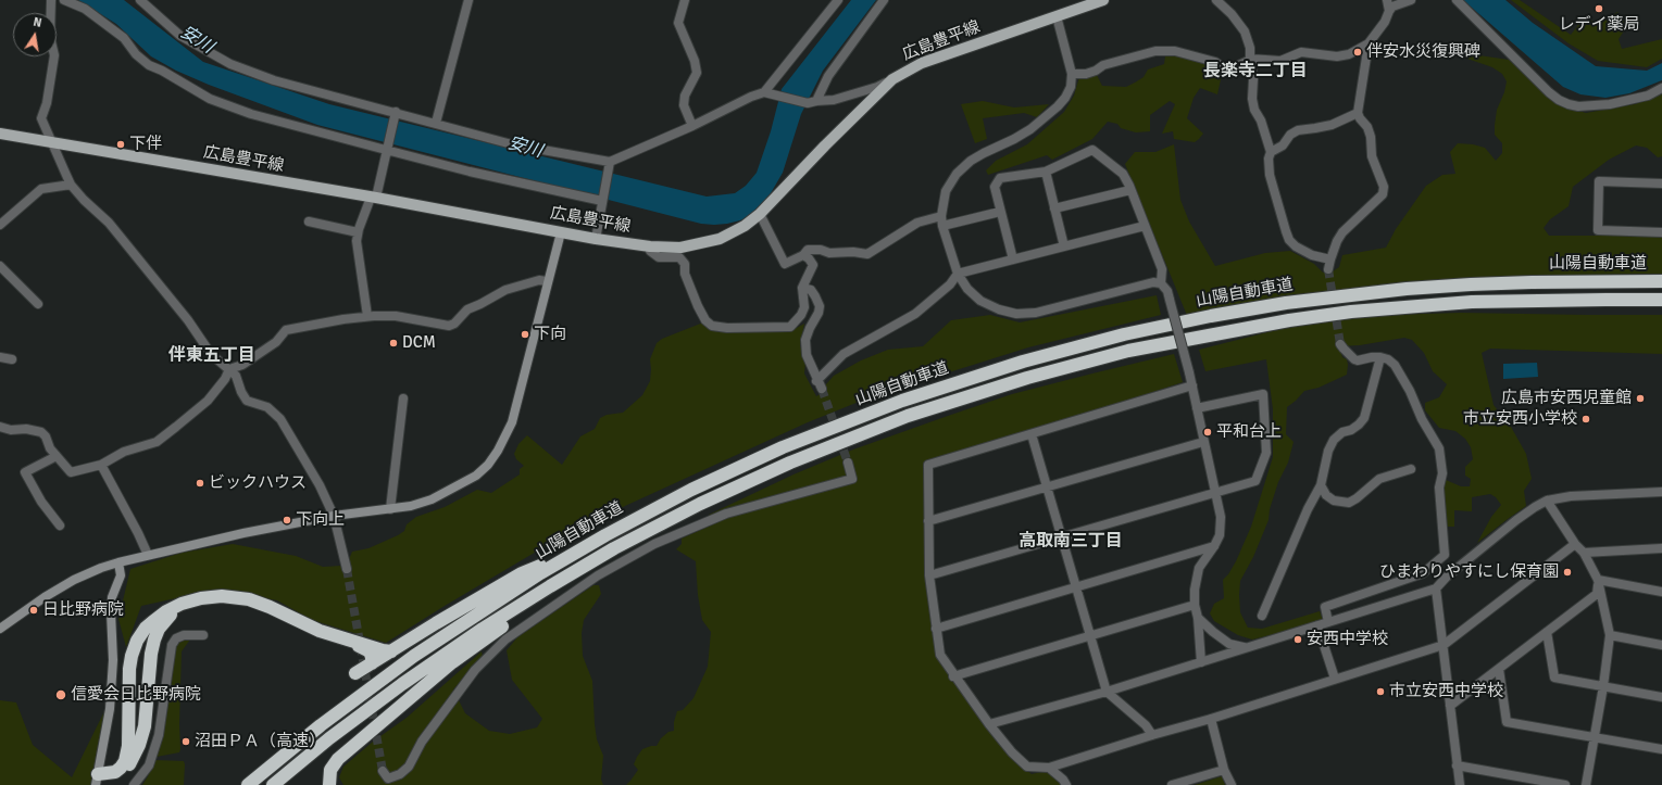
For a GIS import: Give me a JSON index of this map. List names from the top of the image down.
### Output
{
  "streets": {
    "highway": ["山陽自動車道"],
    "main road": ["広島豊平線"]
  },
  "districts": ["長楽寺二丁目", "伴東五丁目", "高取南三丁目"],
  "water": ["安川"],
  "places": [
    "レデイ薬局",
    "伴安水災復興碑",
    "下伴",
    "下向",
    "DCM",
    "広島市安西児童館",
    "市立安西小学校",
    "平和台上",
    "ビックハウス",
    "下向上",
    "ひまわりやすにし保育園",
    "日比野病院",
    "安西中学校",
    "市立安西中学校",
    "信愛会日比野病院",
    "沼田ＰＡ（高速）"
  ],
  "north": "top"
}
